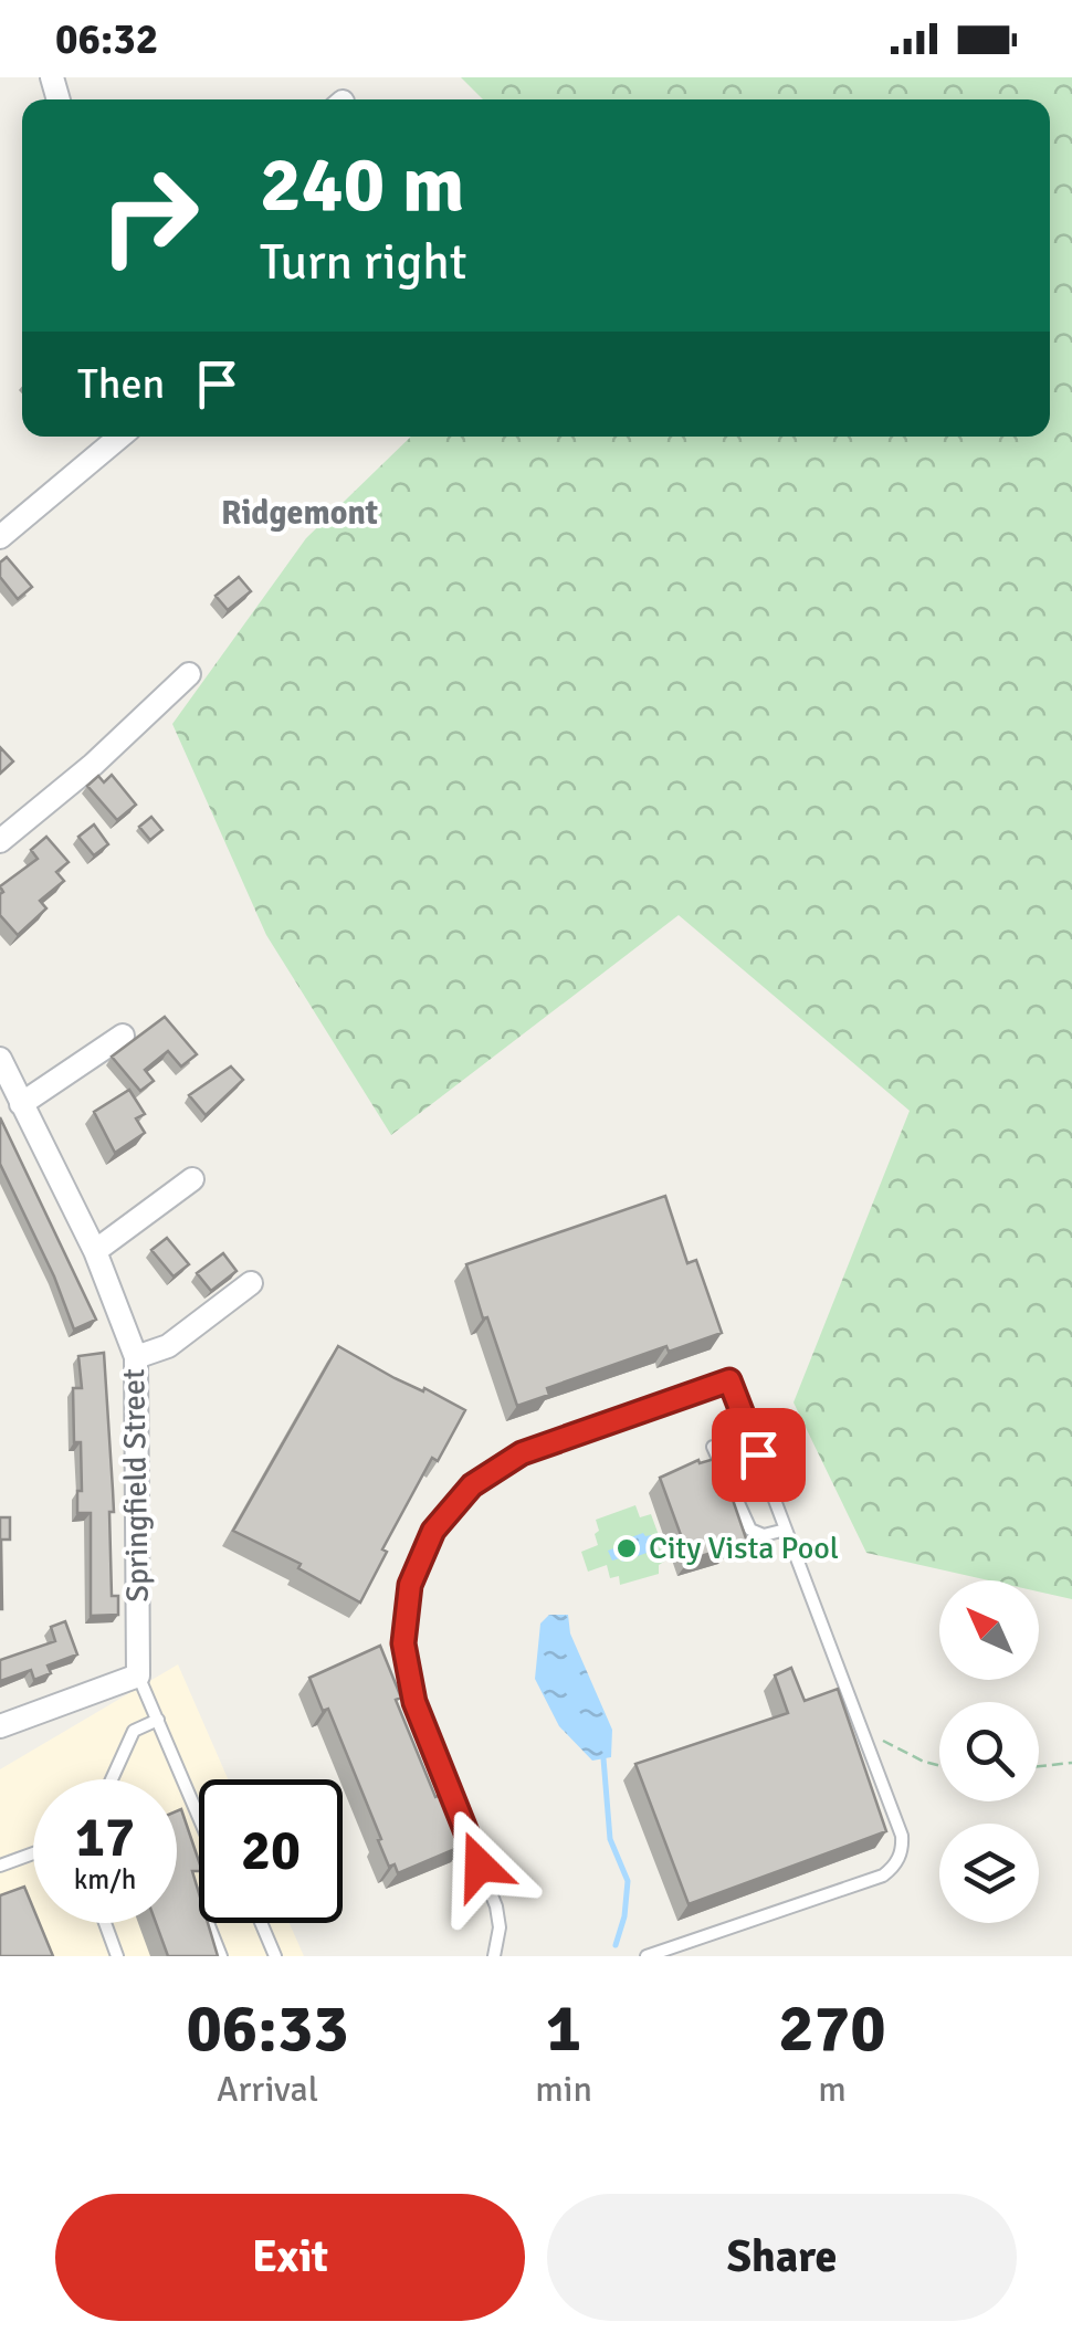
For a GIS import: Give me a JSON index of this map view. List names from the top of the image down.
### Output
{
  "streets": {
    "street": ["Springfield Street"]
  },
  "districts": ["Ridgemont"],
  "places": ["City Vista Pool"],
  "north": "top left",
  "page": {
    "status": "06:32",
    "turn": ["240 m", "Turn right"],
    "then": "Then",
    "speed": "17 km/h",
    "limit": "20",
    "eta": [
      "06:33",
      "Arrival",
      "1",
      "min",
      "270",
      "m"
    ],
    "buttons": ["Exit", "Share"]
  }
}
